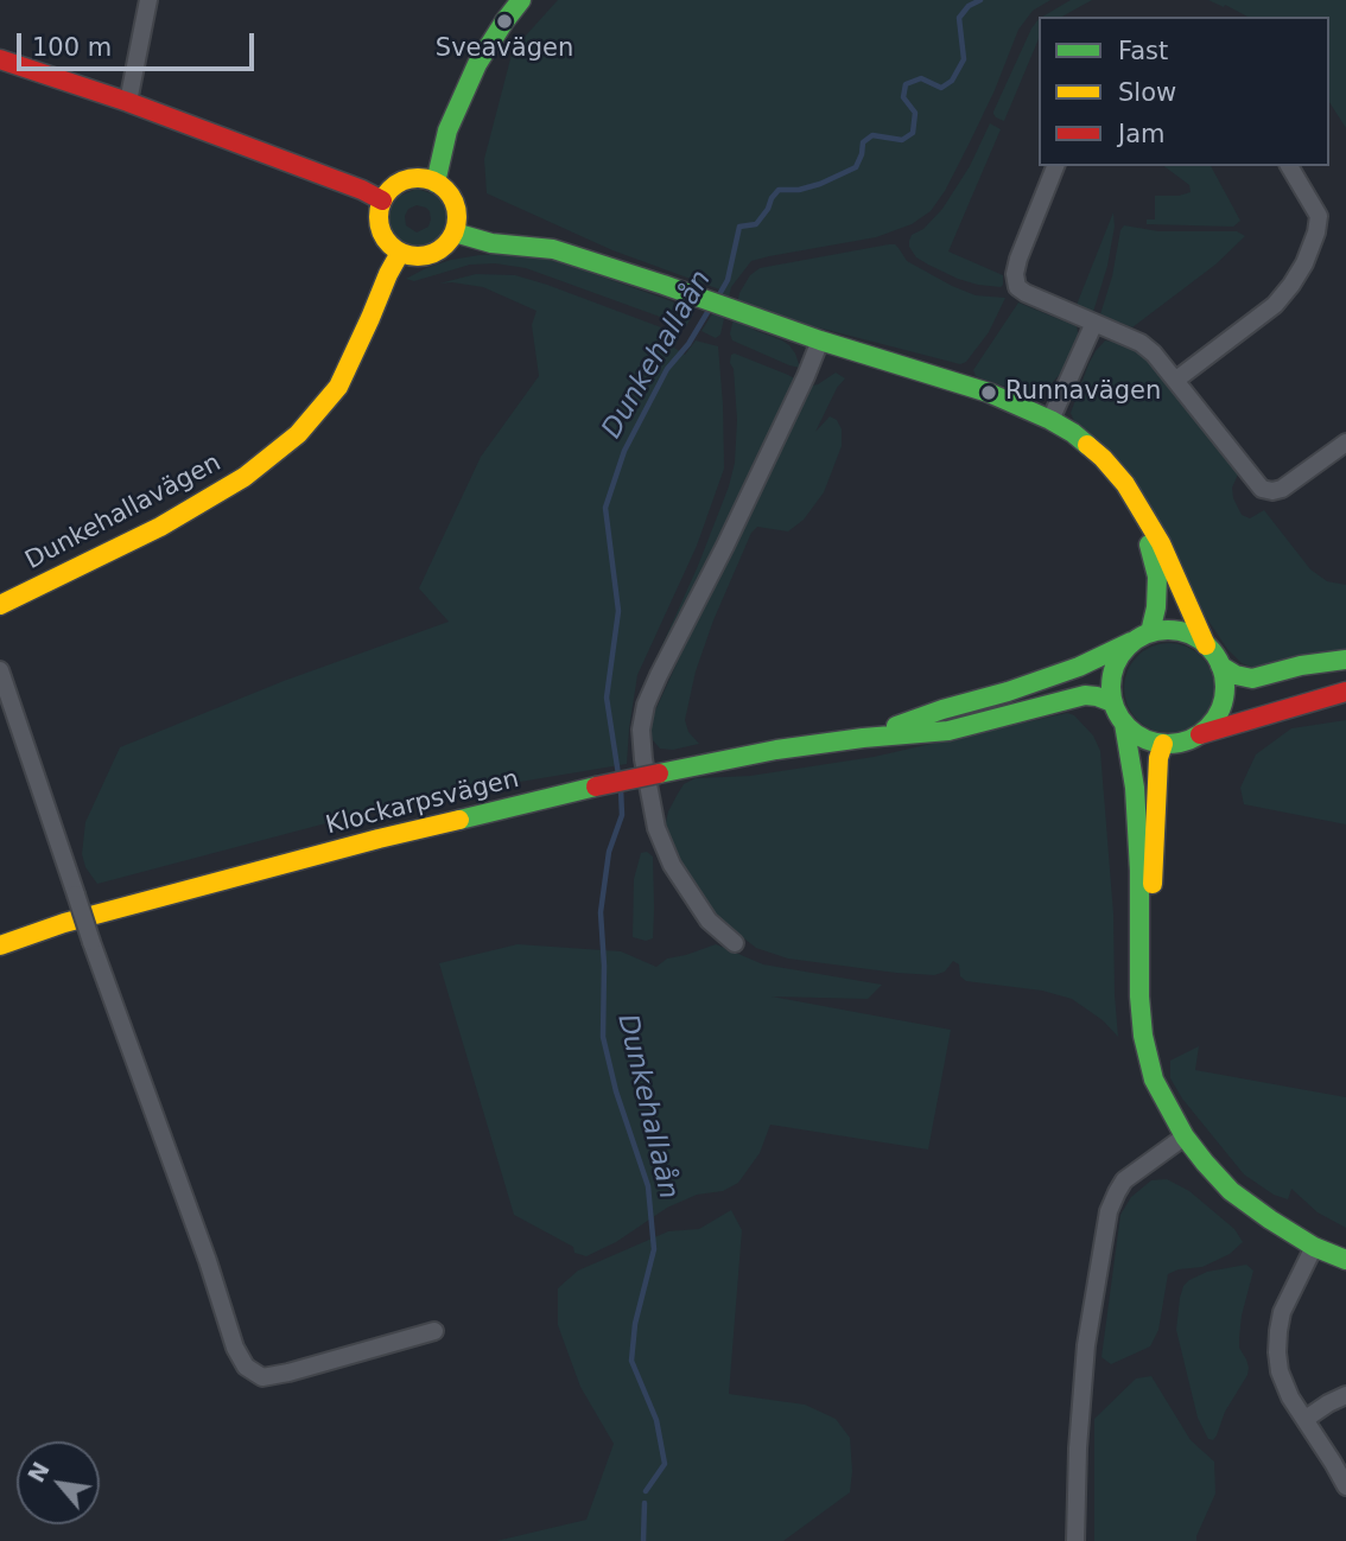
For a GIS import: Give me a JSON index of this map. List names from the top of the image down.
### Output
{
  "streets": {
    "street": ["Dunkehallavägen", "Klockarpsvägen"]
  },
  "water": ["Dunkehallaån"],
  "places": ["Sveavägen", "Runnavägen"],
  "legend": ["Fast", "Slow", "Jam"],
  "scale_bar": "100 m",
  "north": "top left"
}
